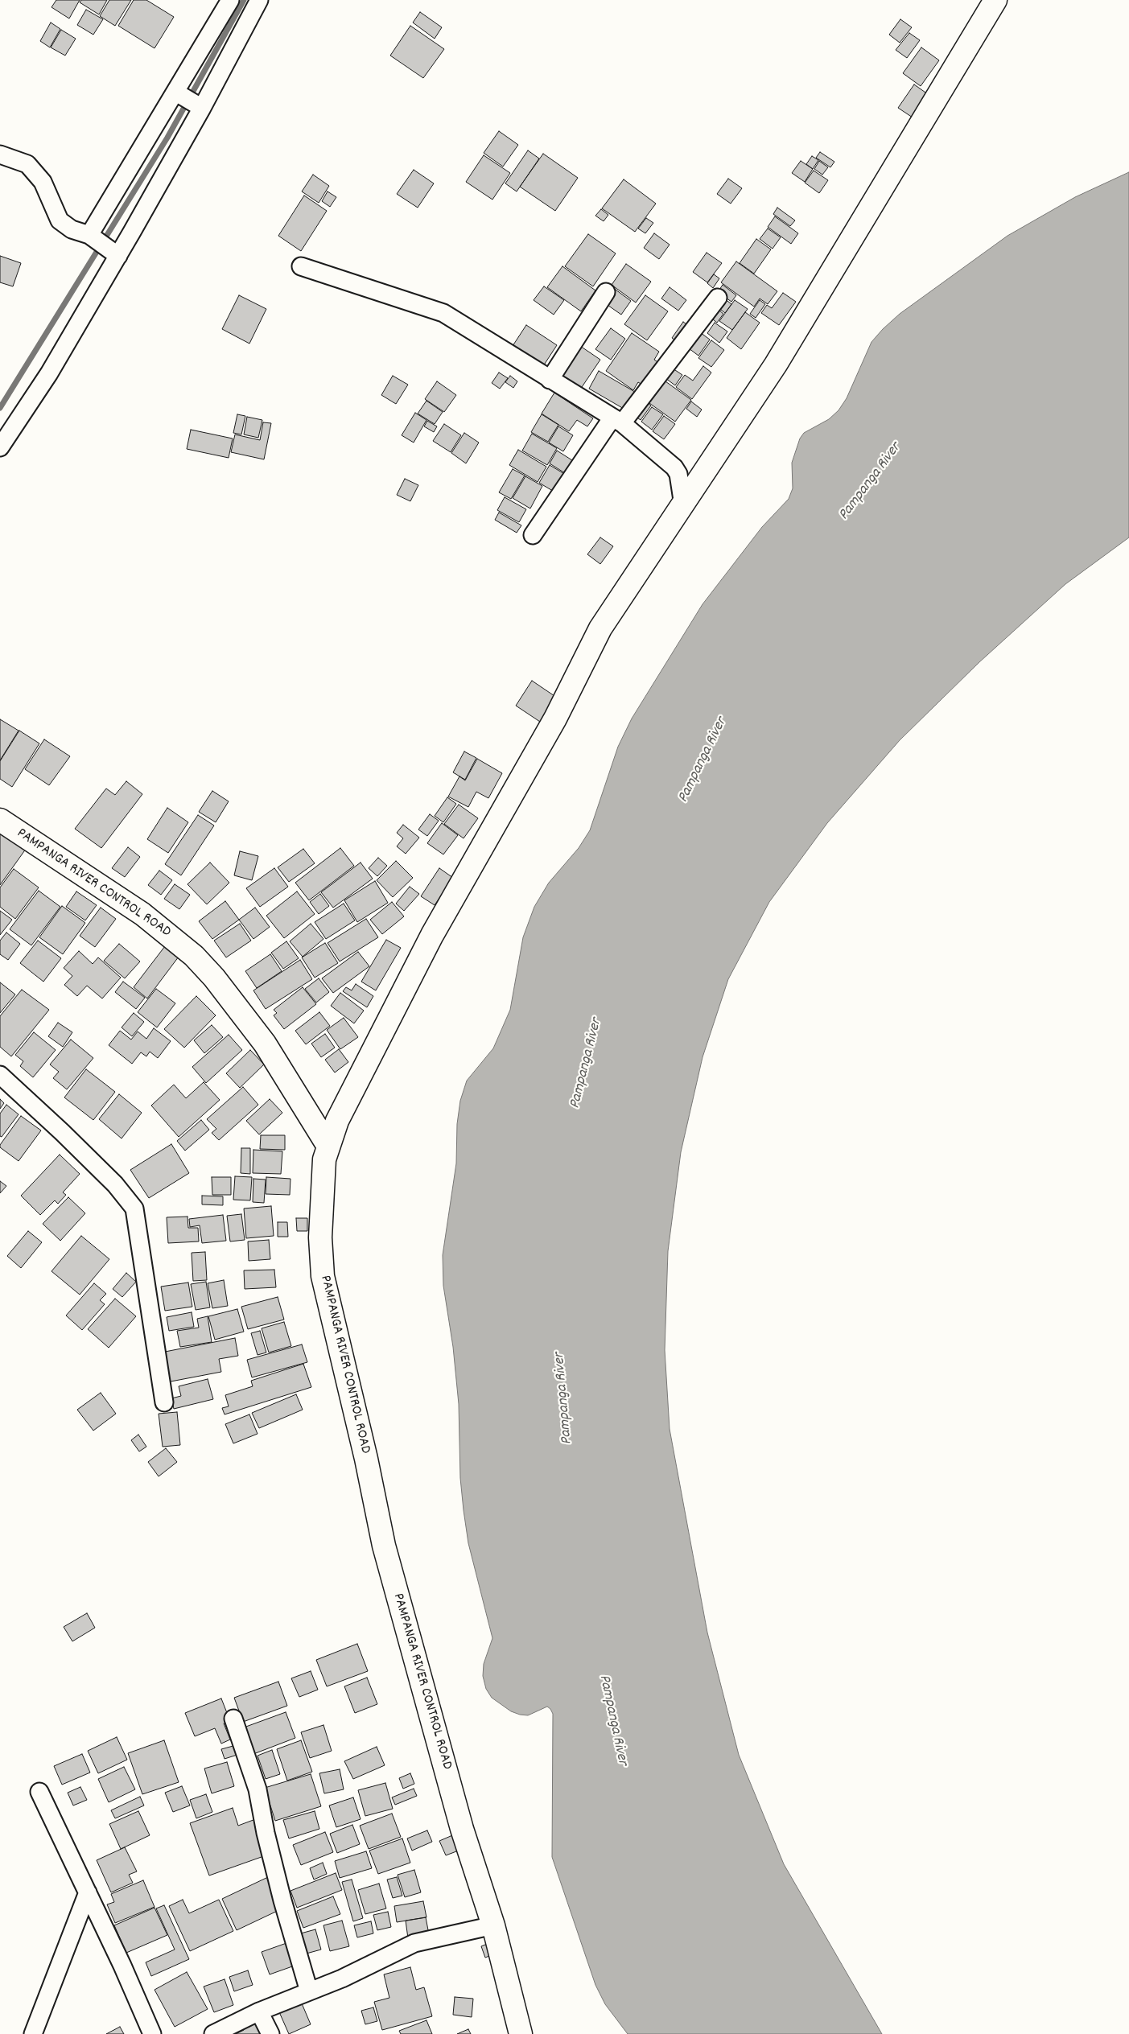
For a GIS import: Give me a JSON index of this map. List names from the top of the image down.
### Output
{
  "streets": {
    "main road": ["PAMPANGA RIVER CONTROL ROAD"]
  },
  "water": ["Pampanga River"]
}
